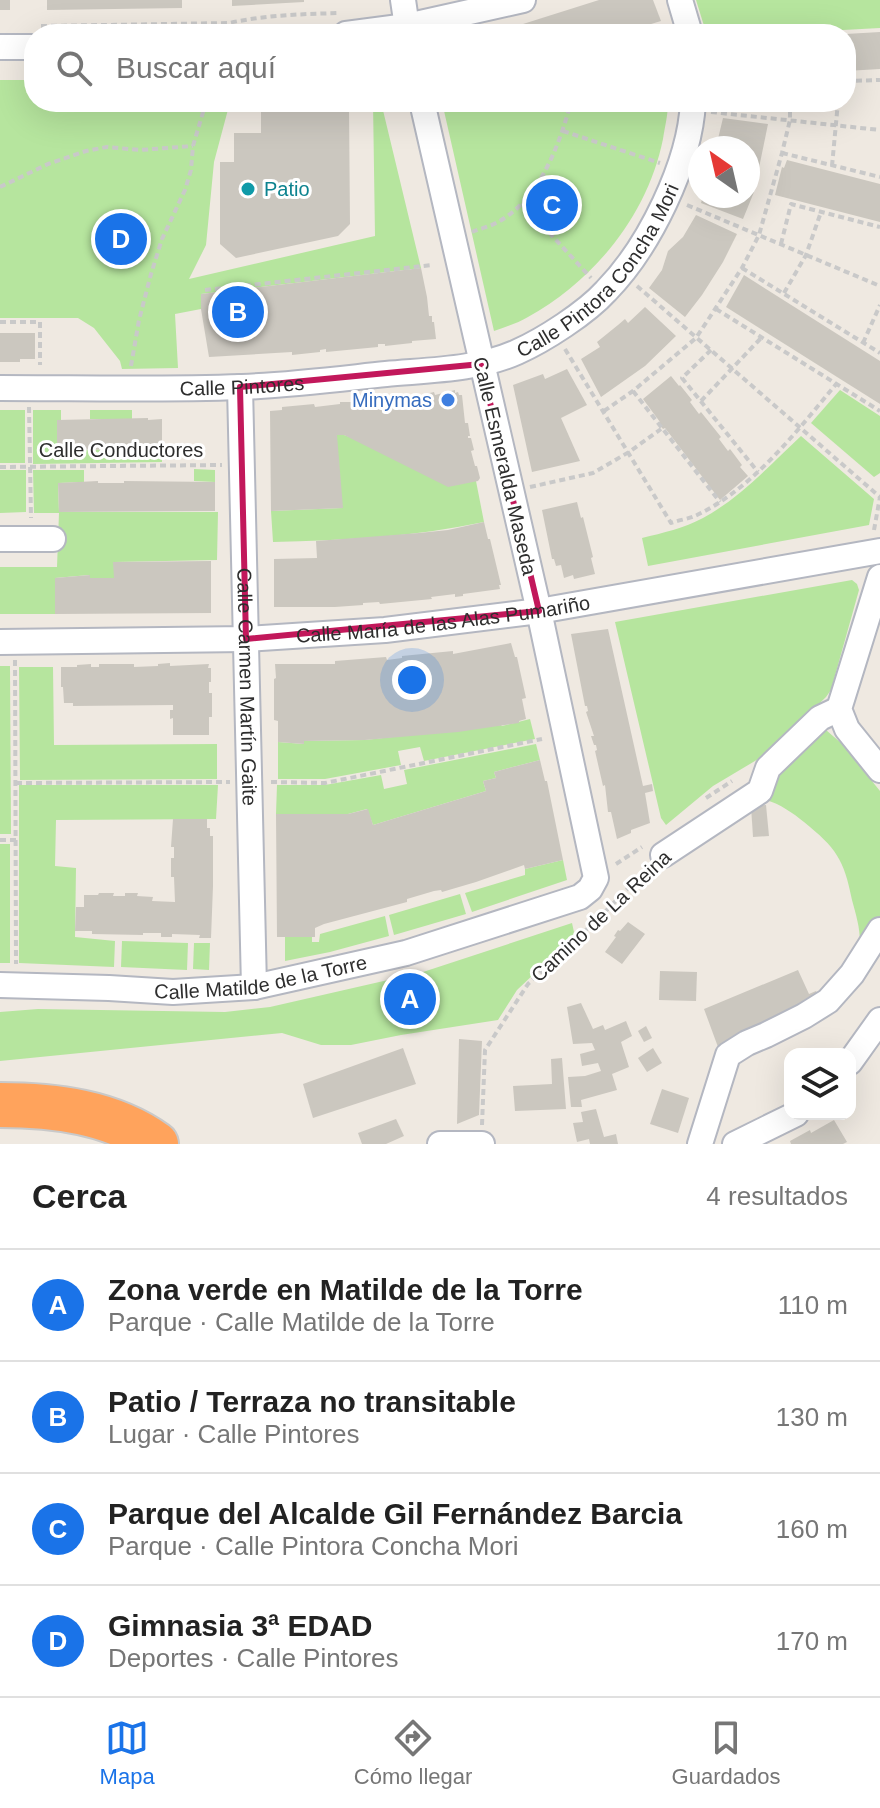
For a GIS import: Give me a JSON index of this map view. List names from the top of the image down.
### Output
{
  "streets": {
    "street": [
      "Calle Pintora Concha Mori",
      "Calle Pintores",
      "Calle Esmeralda Maseda",
      "Calle María de las Alas Pumariño",
      "Calle Carmen Martín Gaite",
      "Camino de La Reina",
      "Calle Matilde de la Torre"
    ],
    "path": ["Calle Conductores"]
  },
  "crossings": [
    ["Calle Pintora Concha Mori", "Calle Pintores"],
    ["Calle Pintora Concha Mori", "Calle Esmeralda Maseda"],
    ["Calle Pintores", "Calle Esmeralda Maseda"],
    ["Calle Pintores", "Calle Carmen Martín Gaite"],
    ["Calle Conductores", "Calle Carmen Martín Gaite"],
    ["Calle Esmeralda Maseda", "Calle María de las Alas Pumariño"],
    ["Calle Esmeralda Maseda", "Calle Matilde de la Torre"],
    ["Calle María de las Alas Pumariño", "Calle Carmen Martín Gaite"],
    ["Calle Carmen Martín Gaite", "Calle Matilde de la Torre"]
  ],
  "places": ["Patio", "Minymas"],
  "north": "top left",
  "page": {
    "search": "Buscar aquí",
    "pins": [
      "C",
      "D",
      "B",
      "A"
    ],
    "heading": ["Cerca", "4 resultados"],
    "list": [
      {
        "mark": "A",
        "name": "Zona verde en Matilde de la Torre",
        "note": "Parque · Calle Matilde de la Torre",
        "value": "110 m"
      },
      {
        "mark": "B",
        "name": "Patio / Terraza no transitable",
        "note": "Lugar · Calle Pintores",
        "value": "130 m"
      },
      {
        "mark": "C",
        "name": "Parque del Alcalde Gil Fernández Barcia",
        "note": "Parque · Calle Pintora Concha Mori",
        "value": "160 m"
      },
      {
        "mark": "D",
        "name": "Gimnasia 3ª EDAD",
        "note": "Deportes · Calle Pintores",
        "value": "170 m"
      }
    ],
    "nav": ["Mapa", "Cómo llegar", "Guardados"]
  }
}
